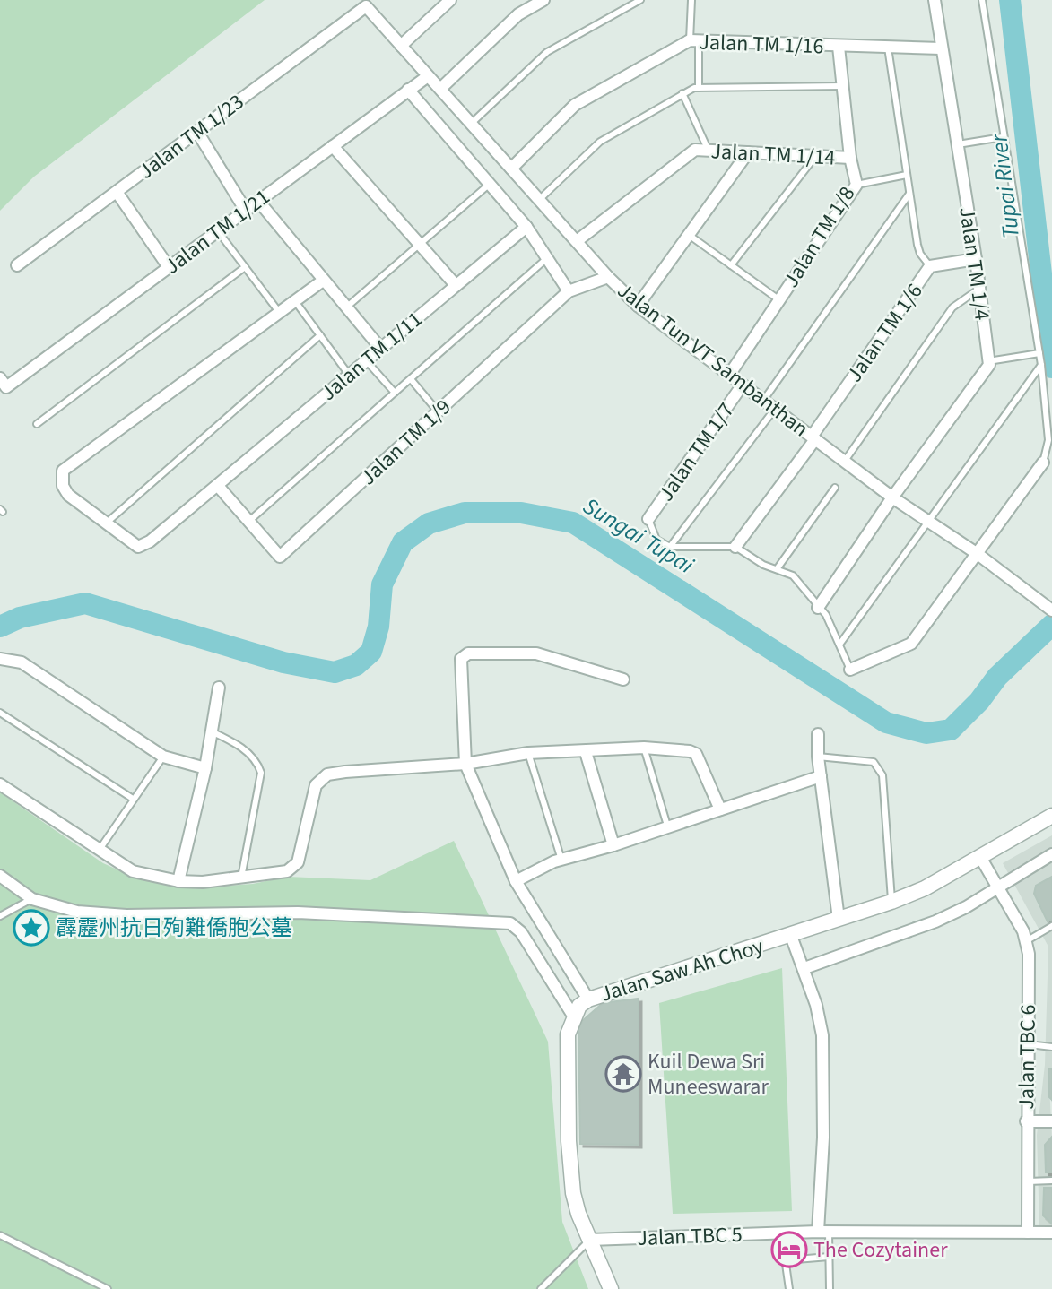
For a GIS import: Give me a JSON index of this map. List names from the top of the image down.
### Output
{
  "streets": {
    "street": [
      "Jalan TM 1/16",
      "Jalan TM 1/23",
      "Jalan TM 1/14",
      "Jalan TM 1/21",
      "Jalan TM 1/8",
      "Jalan TM 1/4",
      "Jalan TM 1/6",
      "Jalan TM 1/11",
      "Jalan Tun VT Sambanthan",
      "Jalan TM 1/9",
      "Jalan TM 1/7",
      "Jalan Saw Ah Choy",
      "Jalan TBC 6",
      "Jalan TBC 5"
    ]
  },
  "crossings": [
    ["Jalan TM 1/16", "Jalan TM 1/8"],
    ["Jalan TM 1/16", "Jalan TM 1/4"],
    ["Jalan TM 1/16", "Jalan Tun VT Sambanthan"],
    ["Jalan TM 1/23", "Jalan Tun VT Sambanthan"],
    ["Jalan TM 1/14", "Jalan TM 1/8"],
    ["Jalan TM 1/14", "Jalan Tun VT Sambanthan"],
    ["Jalan TM 1/21", "Jalan Tun VT Sambanthan"],
    ["Jalan TM 1/8", "Jalan Tun VT Sambanthan"],
    ["Jalan TM 1/4", "Jalan TM 1/6"],
    ["Jalan TM 1/6", "Jalan Tun VT Sambanthan"],
    ["Jalan TM 1/11", "Jalan TM 1/9"],
    ["Jalan Tun VT Sambanthan", "Jalan TM 1/9"],
    ["Jalan Tun VT Sambanthan", "Jalan TM 1/7"],
    ["Jalan Saw Ah Choy", "Jalan TBC 6"],
    ["Jalan Saw Ah Choy", "Jalan TBC 5"],
    ["Jalan TBC 6", "Jalan TBC 5"]
  ],
  "water": ["Tupai River", "Sungai Tupai"],
  "places": {
    "place": ["霹靂州抗日殉難僑胞公墓"],
    "temple": ["Kuil Dewa Sri Muneeswarar"],
    "hotel": ["The Cozytainer"]
  }
}
